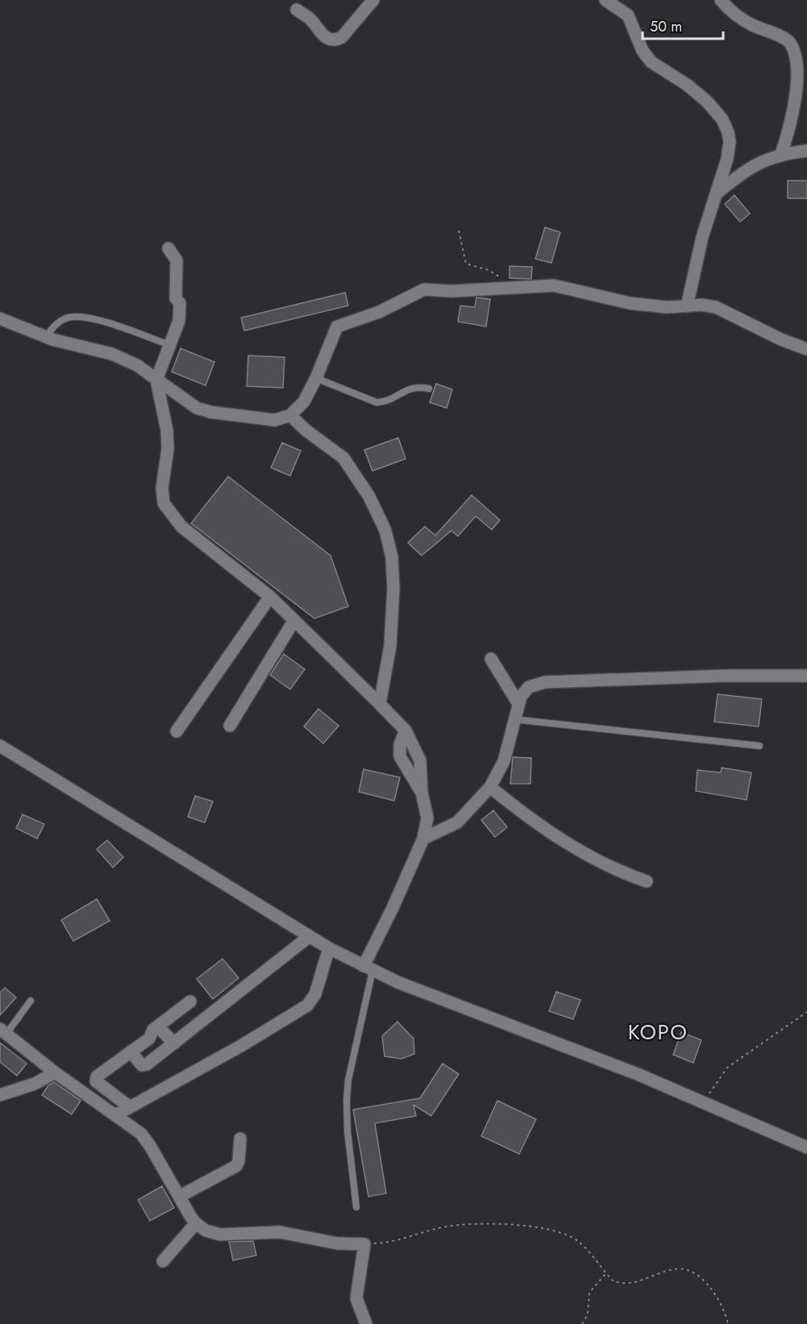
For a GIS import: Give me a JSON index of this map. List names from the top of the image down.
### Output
{
  "districts": ["KOPO"],
  "scale_bar": "50 m"
}
